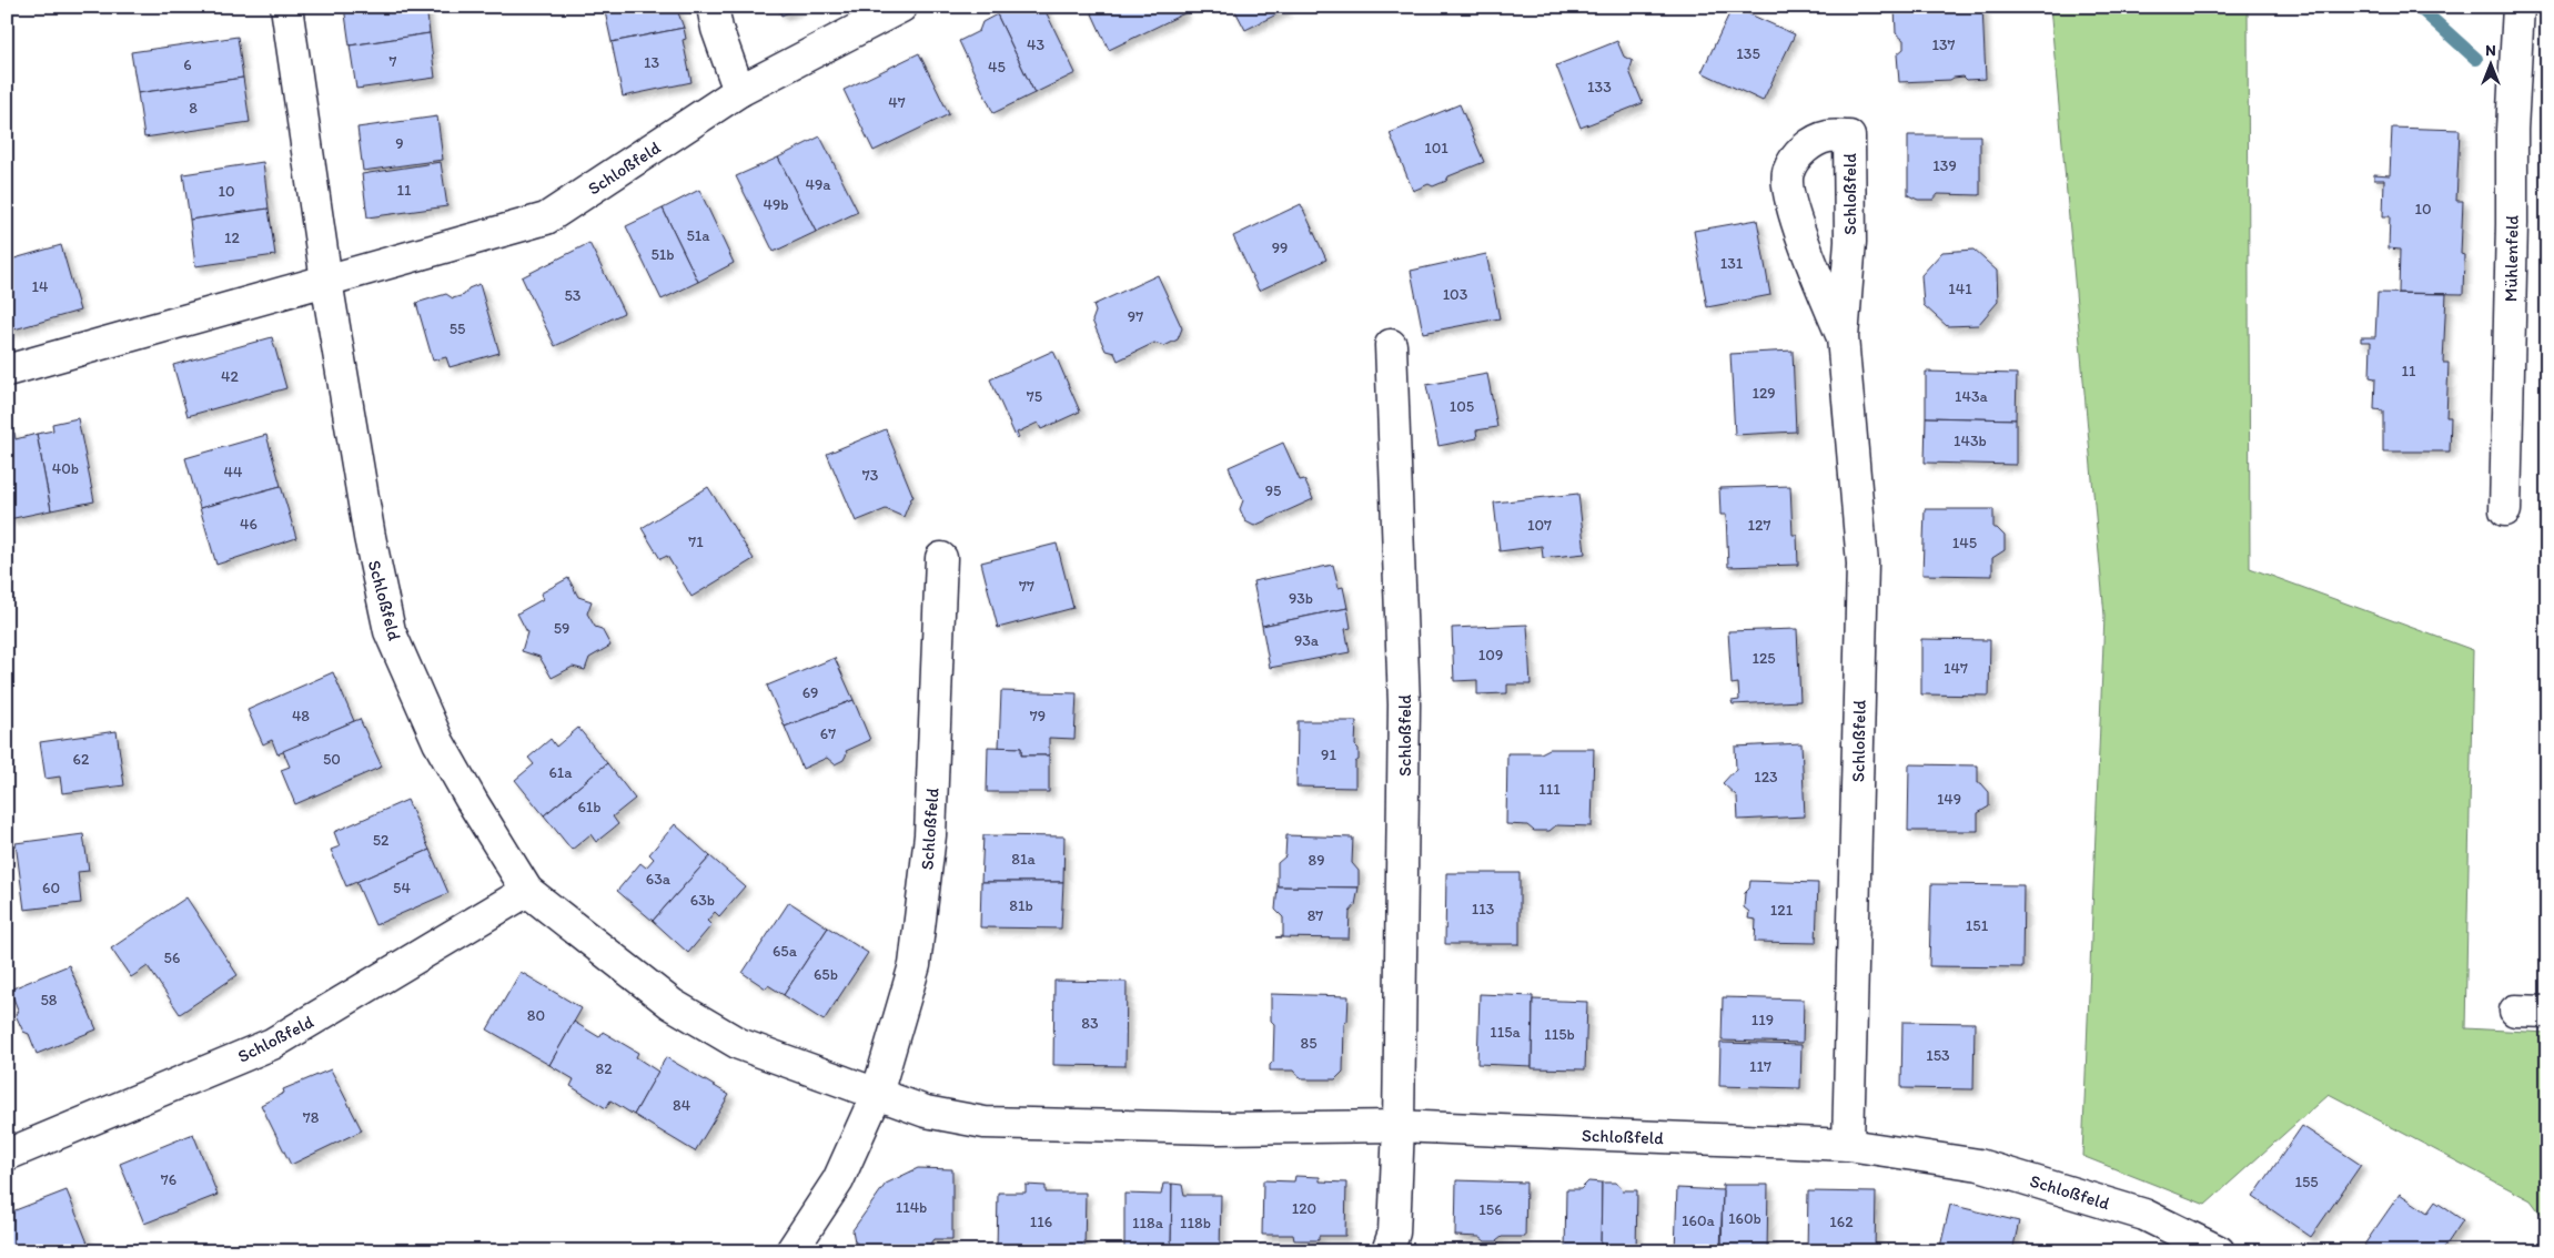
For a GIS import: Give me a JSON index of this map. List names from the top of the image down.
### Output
{
  "streets": {
    "street": ["Schloßfeld", "Mühlenfeld"]
  },
  "house_numbers": [
    "43",
    "137",
    "135",
    "7",
    "13",
    "6",
    "45",
    "133",
    "47",
    "8",
    "9",
    "101",
    "139",
    "49a",
    "11",
    "10",
    "49b",
    "10",
    "51a",
    "12",
    "99",
    "51b",
    "131",
    "14",
    "141",
    "103",
    "53",
    "97",
    "55",
    "11",
    "42",
    "129",
    "75",
    "143a",
    "105",
    "143b",
    "40b",
    "44",
    "73",
    "95",
    "46",
    "107",
    "127",
    "71",
    "145",
    "77",
    "93b",
    "59",
    "93a",
    "109",
    "125",
    "147",
    "69",
    "48",
    "79",
    "67",
    "91",
    "62",
    "50",
    "61a",
    "123",
    "111",
    "149",
    "61b",
    "52",
    "81a",
    "89",
    "63a",
    "60",
    "54",
    "63b",
    "81b",
    "113",
    "121",
    "87",
    "151",
    "65a",
    "56",
    "65b",
    "58",
    "80",
    "119",
    "83",
    "115a",
    "115b",
    "85",
    "153",
    "117",
    "82",
    "84",
    "78",
    "76",
    "155",
    "114b",
    "120",
    "156",
    "160b",
    "160a",
    "116",
    "162",
    "118a",
    "118b"
  ],
  "north": "top"
}
